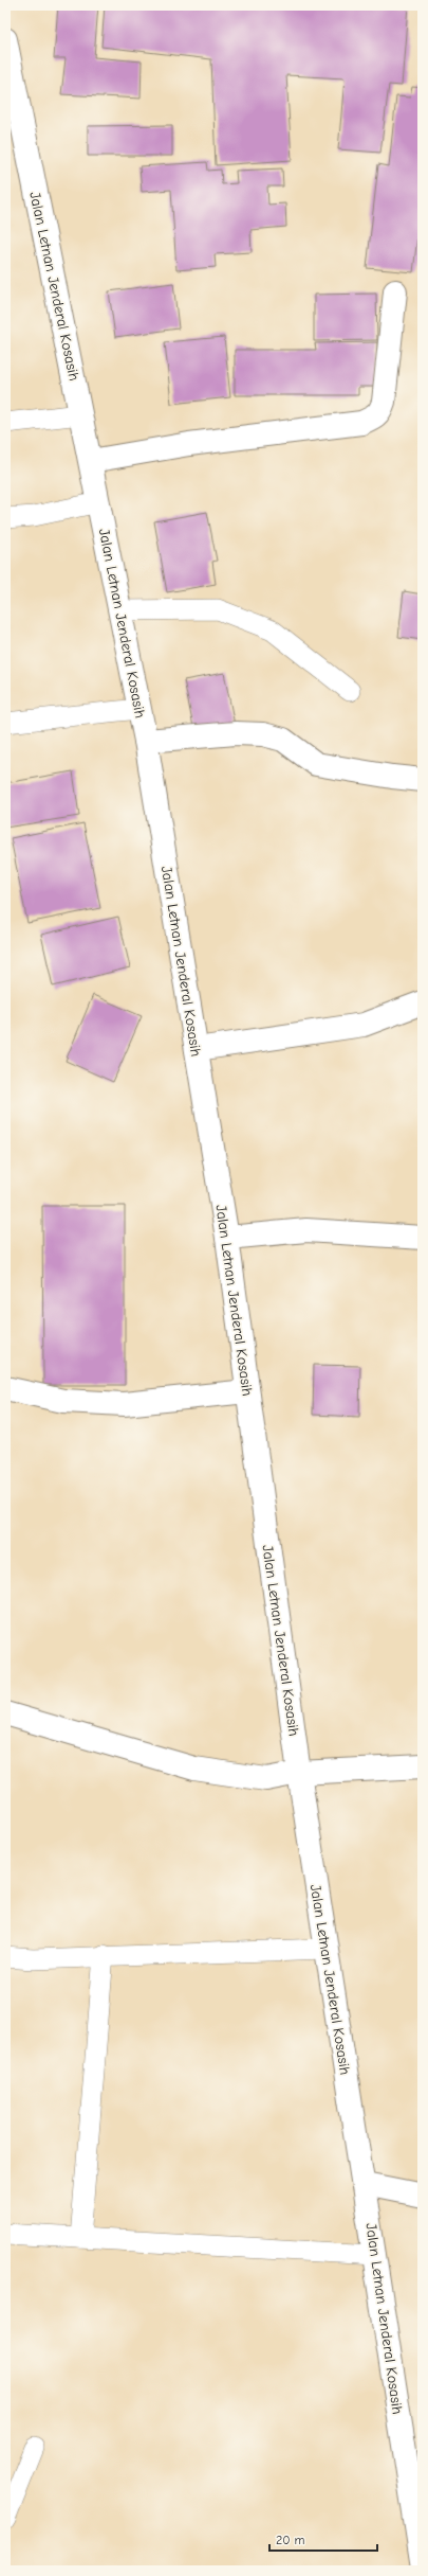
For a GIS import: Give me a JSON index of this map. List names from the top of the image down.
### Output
{
  "streets": {
    "main road": ["Jalan Letnan Jenderal Kosasih"]
  },
  "scale_bar": "20 m"
}
